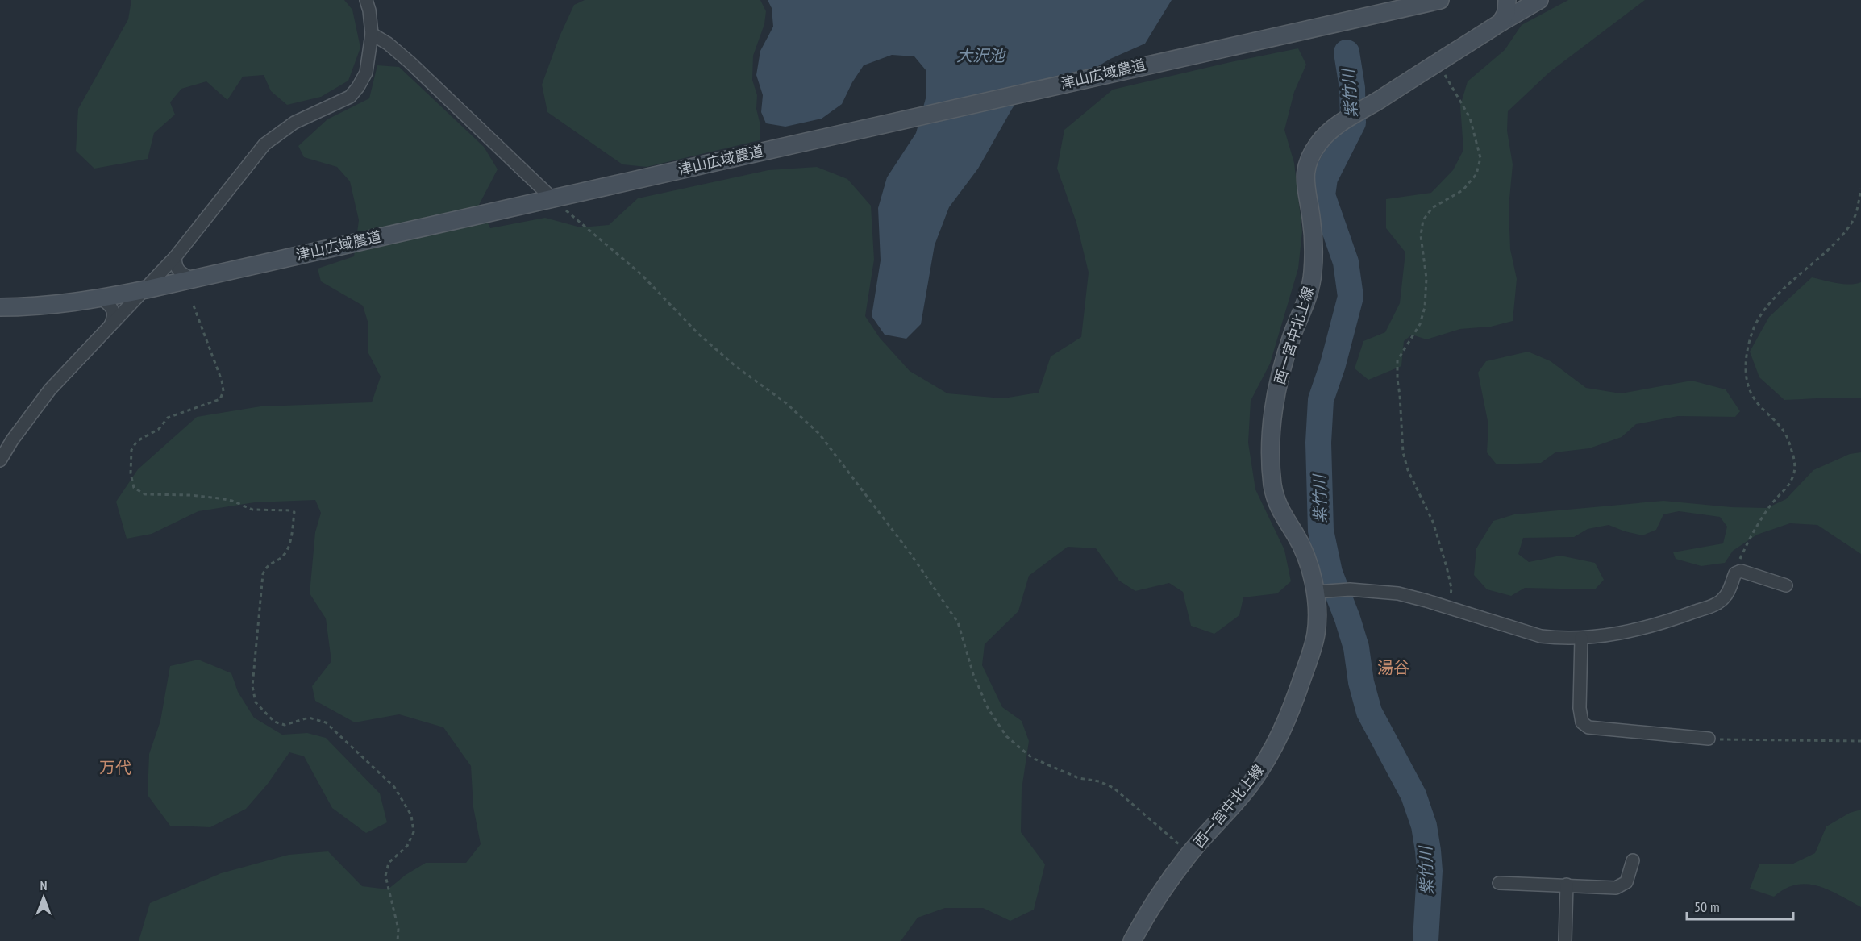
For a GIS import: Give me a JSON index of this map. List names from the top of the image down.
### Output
{
  "streets": {
    "street": ["津山広域農道", "西一宮中北上線"]
  },
  "districts": ["湯谷", "万代"],
  "water": ["大沢池", "紫竹川"],
  "scale_bar": "50 m",
  "north": "top"
}
